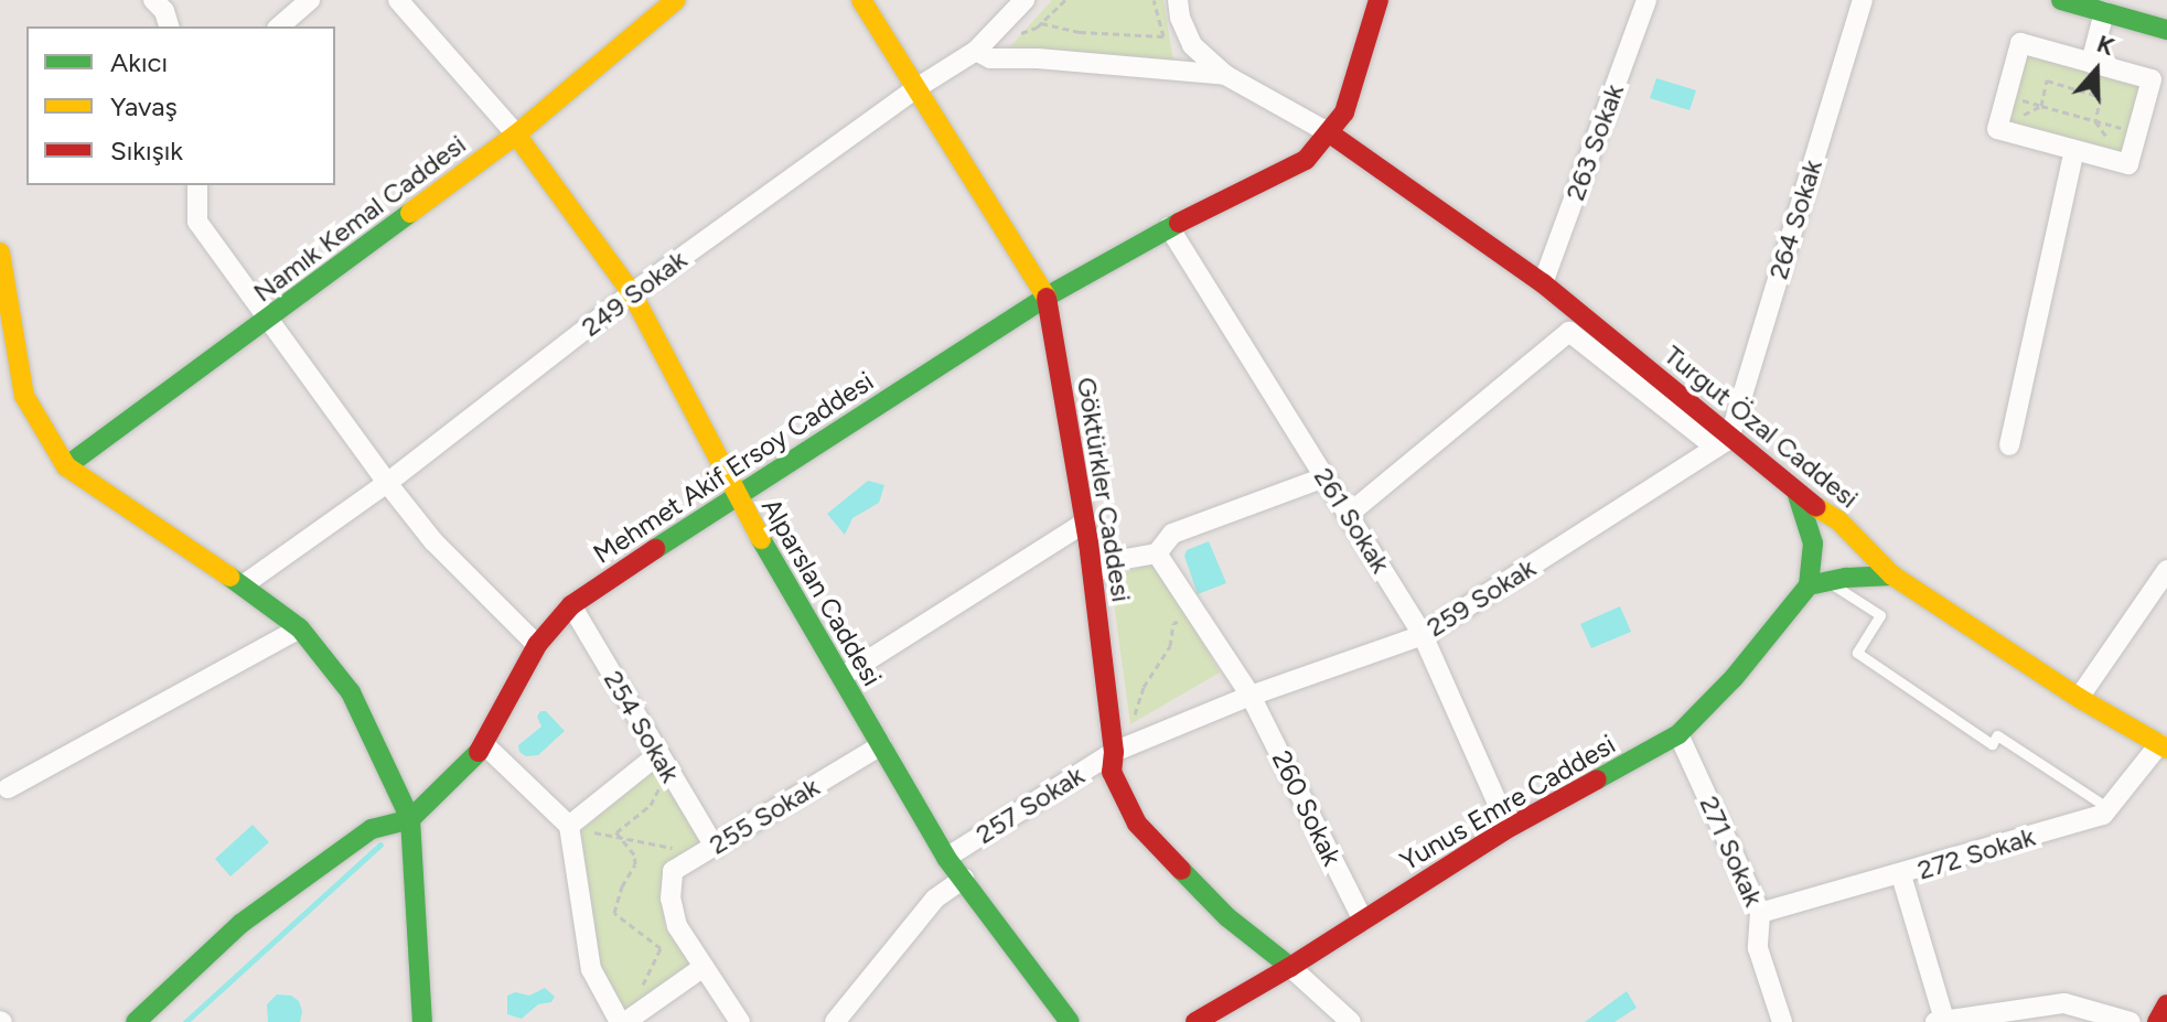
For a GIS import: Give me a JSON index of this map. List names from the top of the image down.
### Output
{
  "streets": {
    "street": [
      "263 Sokak",
      "Namık Kemal Caddesi",
      "264 Sokak",
      "249 Sokak",
      "Turgut Özal Caddesi",
      "Mehmet Akif Ersoy Caddesi",
      "Göktürkler Caddesi",
      "261 Sokak",
      "Alparslan Caddesi",
      "259 Sokak",
      "254 Sokak",
      "Yunus Emre Caddesi",
      "257 Sokak",
      "260 Sokak",
      "255 Sokak",
      "271 Sokak",
      "272 Sokak"
    ]
  },
  "crossings": [
    ["263 Sokak", "Turgut Özal Caddesi"],
    ["Namık Kemal Caddesi", "Alparslan Caddesi"],
    ["264 Sokak", "Turgut Özal Caddesi"],
    ["264 Sokak", "259 Sokak"],
    ["249 Sokak", "Göktürkler Caddesi"],
    ["249 Sokak", "Alparslan Caddesi"],
    ["Turgut Özal Caddesi", "Mehmet Akif Ersoy Caddesi"],
    ["Turgut Özal Caddesi", "259 Sokak"],
    ["Turgut Özal Caddesi", "272 Sokak"],
    ["Mehmet Akif Ersoy Caddesi", "Göktürkler Caddesi"],
    ["Mehmet Akif Ersoy Caddesi", "261 Sokak"],
    ["Mehmet Akif Ersoy Caddesi", "Alparslan Caddesi"],
    ["Mehmet Akif Ersoy Caddesi", "254 Sokak"],
    ["Göktürkler Caddesi", "259 Sokak"],
    ["Göktürkler Caddesi", "Yunus Emre Caddesi"],
    ["Göktürkler Caddesi", "257 Sokak"],
    ["261 Sokak", "259 Sokak"],
    ["261 Sokak", "Yunus Emre Caddesi"],
    ["Alparslan Caddesi", "257 Sokak"],
    ["Alparslan Caddesi", "255 Sokak"],
    ["259 Sokak", "257 Sokak"],
    ["259 Sokak", "260 Sokak"],
    ["254 Sokak", "255 Sokak"],
    ["Yunus Emre Caddesi", "260 Sokak"],
    ["Yunus Emre Caddesi", "271 Sokak"],
    ["271 Sokak", "272 Sokak"]
  ],
  "legend": ["Akıcı", "Yavaş", "Sıkışık"],
  "north": "top"
}
